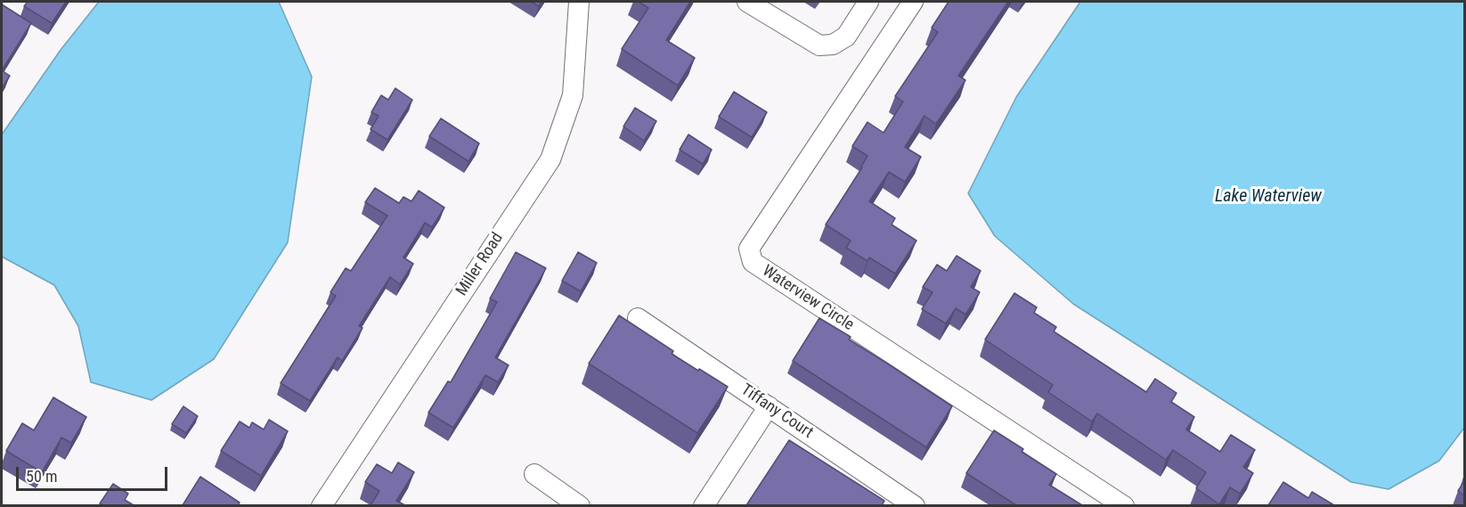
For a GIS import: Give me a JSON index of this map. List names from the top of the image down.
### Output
{
  "streets": {
    "street": ["Miller Road", "Waterview Circle", "Tiffany Court"]
  },
  "water": ["Lake Waterview"],
  "scale_bar": "50 m"
}
